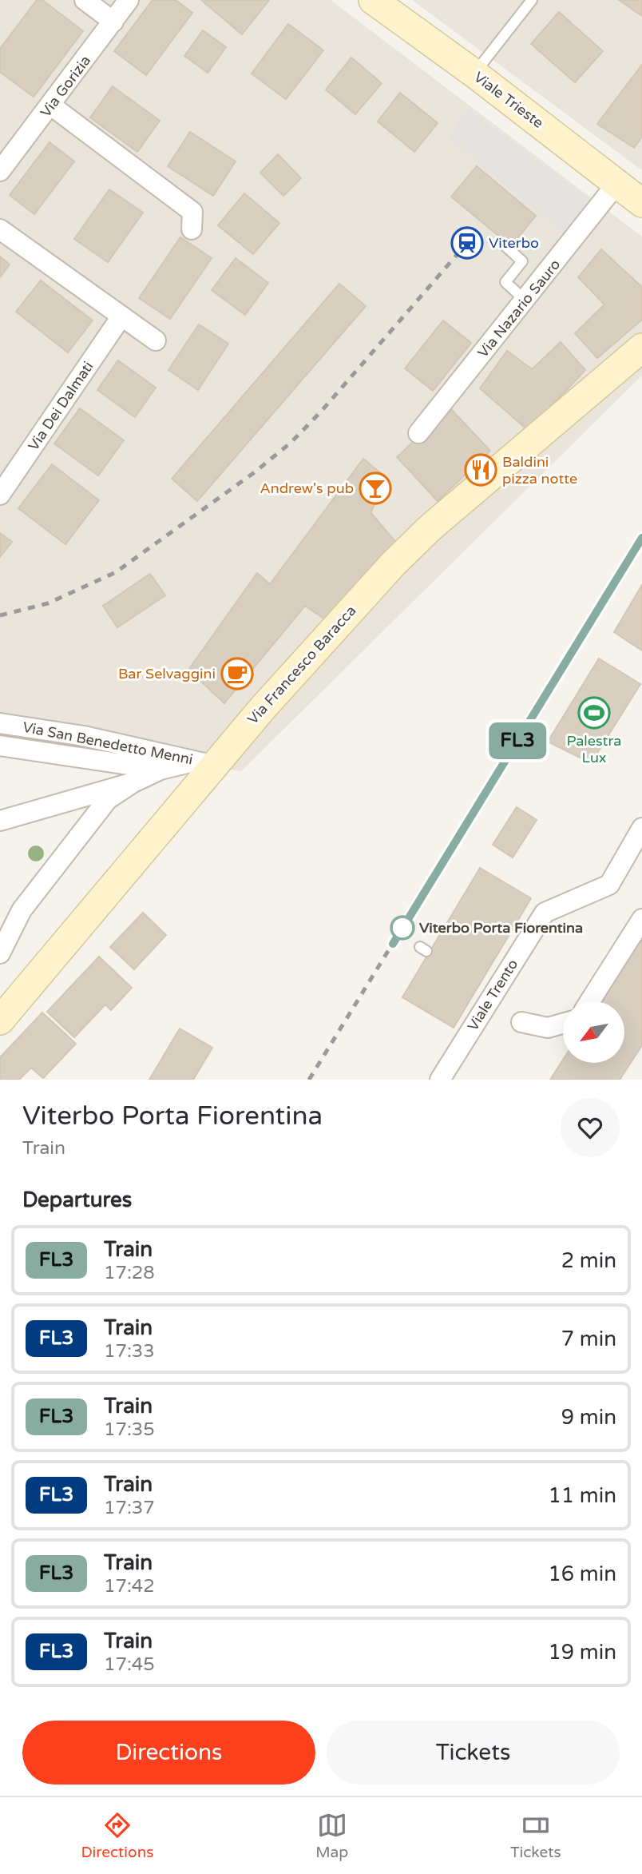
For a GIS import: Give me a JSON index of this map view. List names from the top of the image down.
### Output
{
  "streets": {
    "main road": ["Viale Trieste", "Via Francesco Baracca"],
    "street": [
      "Via Gorizia",
      "Via Nazario Sauro",
      "Via Dei Dalmati",
      "Via San Benedetto Menni",
      "Viale Trento"
    ]
  },
  "crossings": [
    ["Viale Trieste", "Via Nazario Sauro"],
    ["Via Francesco Baracca", "Via San Benedetto Menni"]
  ],
  "places": {
    "station": ["Viterbo"],
    "restaurant": ["Baldini pizza notte"],
    "bar": ["Andrew's pub"],
    "cafe": ["Bar Selvaggini"],
    "sports": ["Palestra Lux"],
    "other": ["Viterbo Porta Fiorentina"]
  },
  "north": "bottom left",
  "page": {
    "on_map": "FL3",
    "heading": [
      ["Viterbo Porta Fiorentina", "Train"],
      "Departures"
    ],
    "list": [
      {
        "mark": "FL3",
        "name": "Train",
        "note": "17:28",
        "value": "2 min"
      },
      {
        "mark": "FL3",
        "name": "Train",
        "note": "17:33",
        "value": "7 min"
      },
      {
        "mark": "FL3",
        "name": "Train",
        "note": "17:35",
        "value": "9 min"
      },
      {
        "mark": "FL3",
        "name": "Train",
        "note": "17:37",
        "value": "11 min"
      },
      {
        "mark": "FL3",
        "name": "Train",
        "note": "17:42",
        "value": "16 min"
      },
      {
        "mark": "FL3",
        "name": "Train",
        "note": "17:45",
        "value": "19 min"
      }
    ],
    "buttons": ["Directions", "Tickets"],
    "tabs": ["Directions", "Map", "Tickets"]
  }
}
